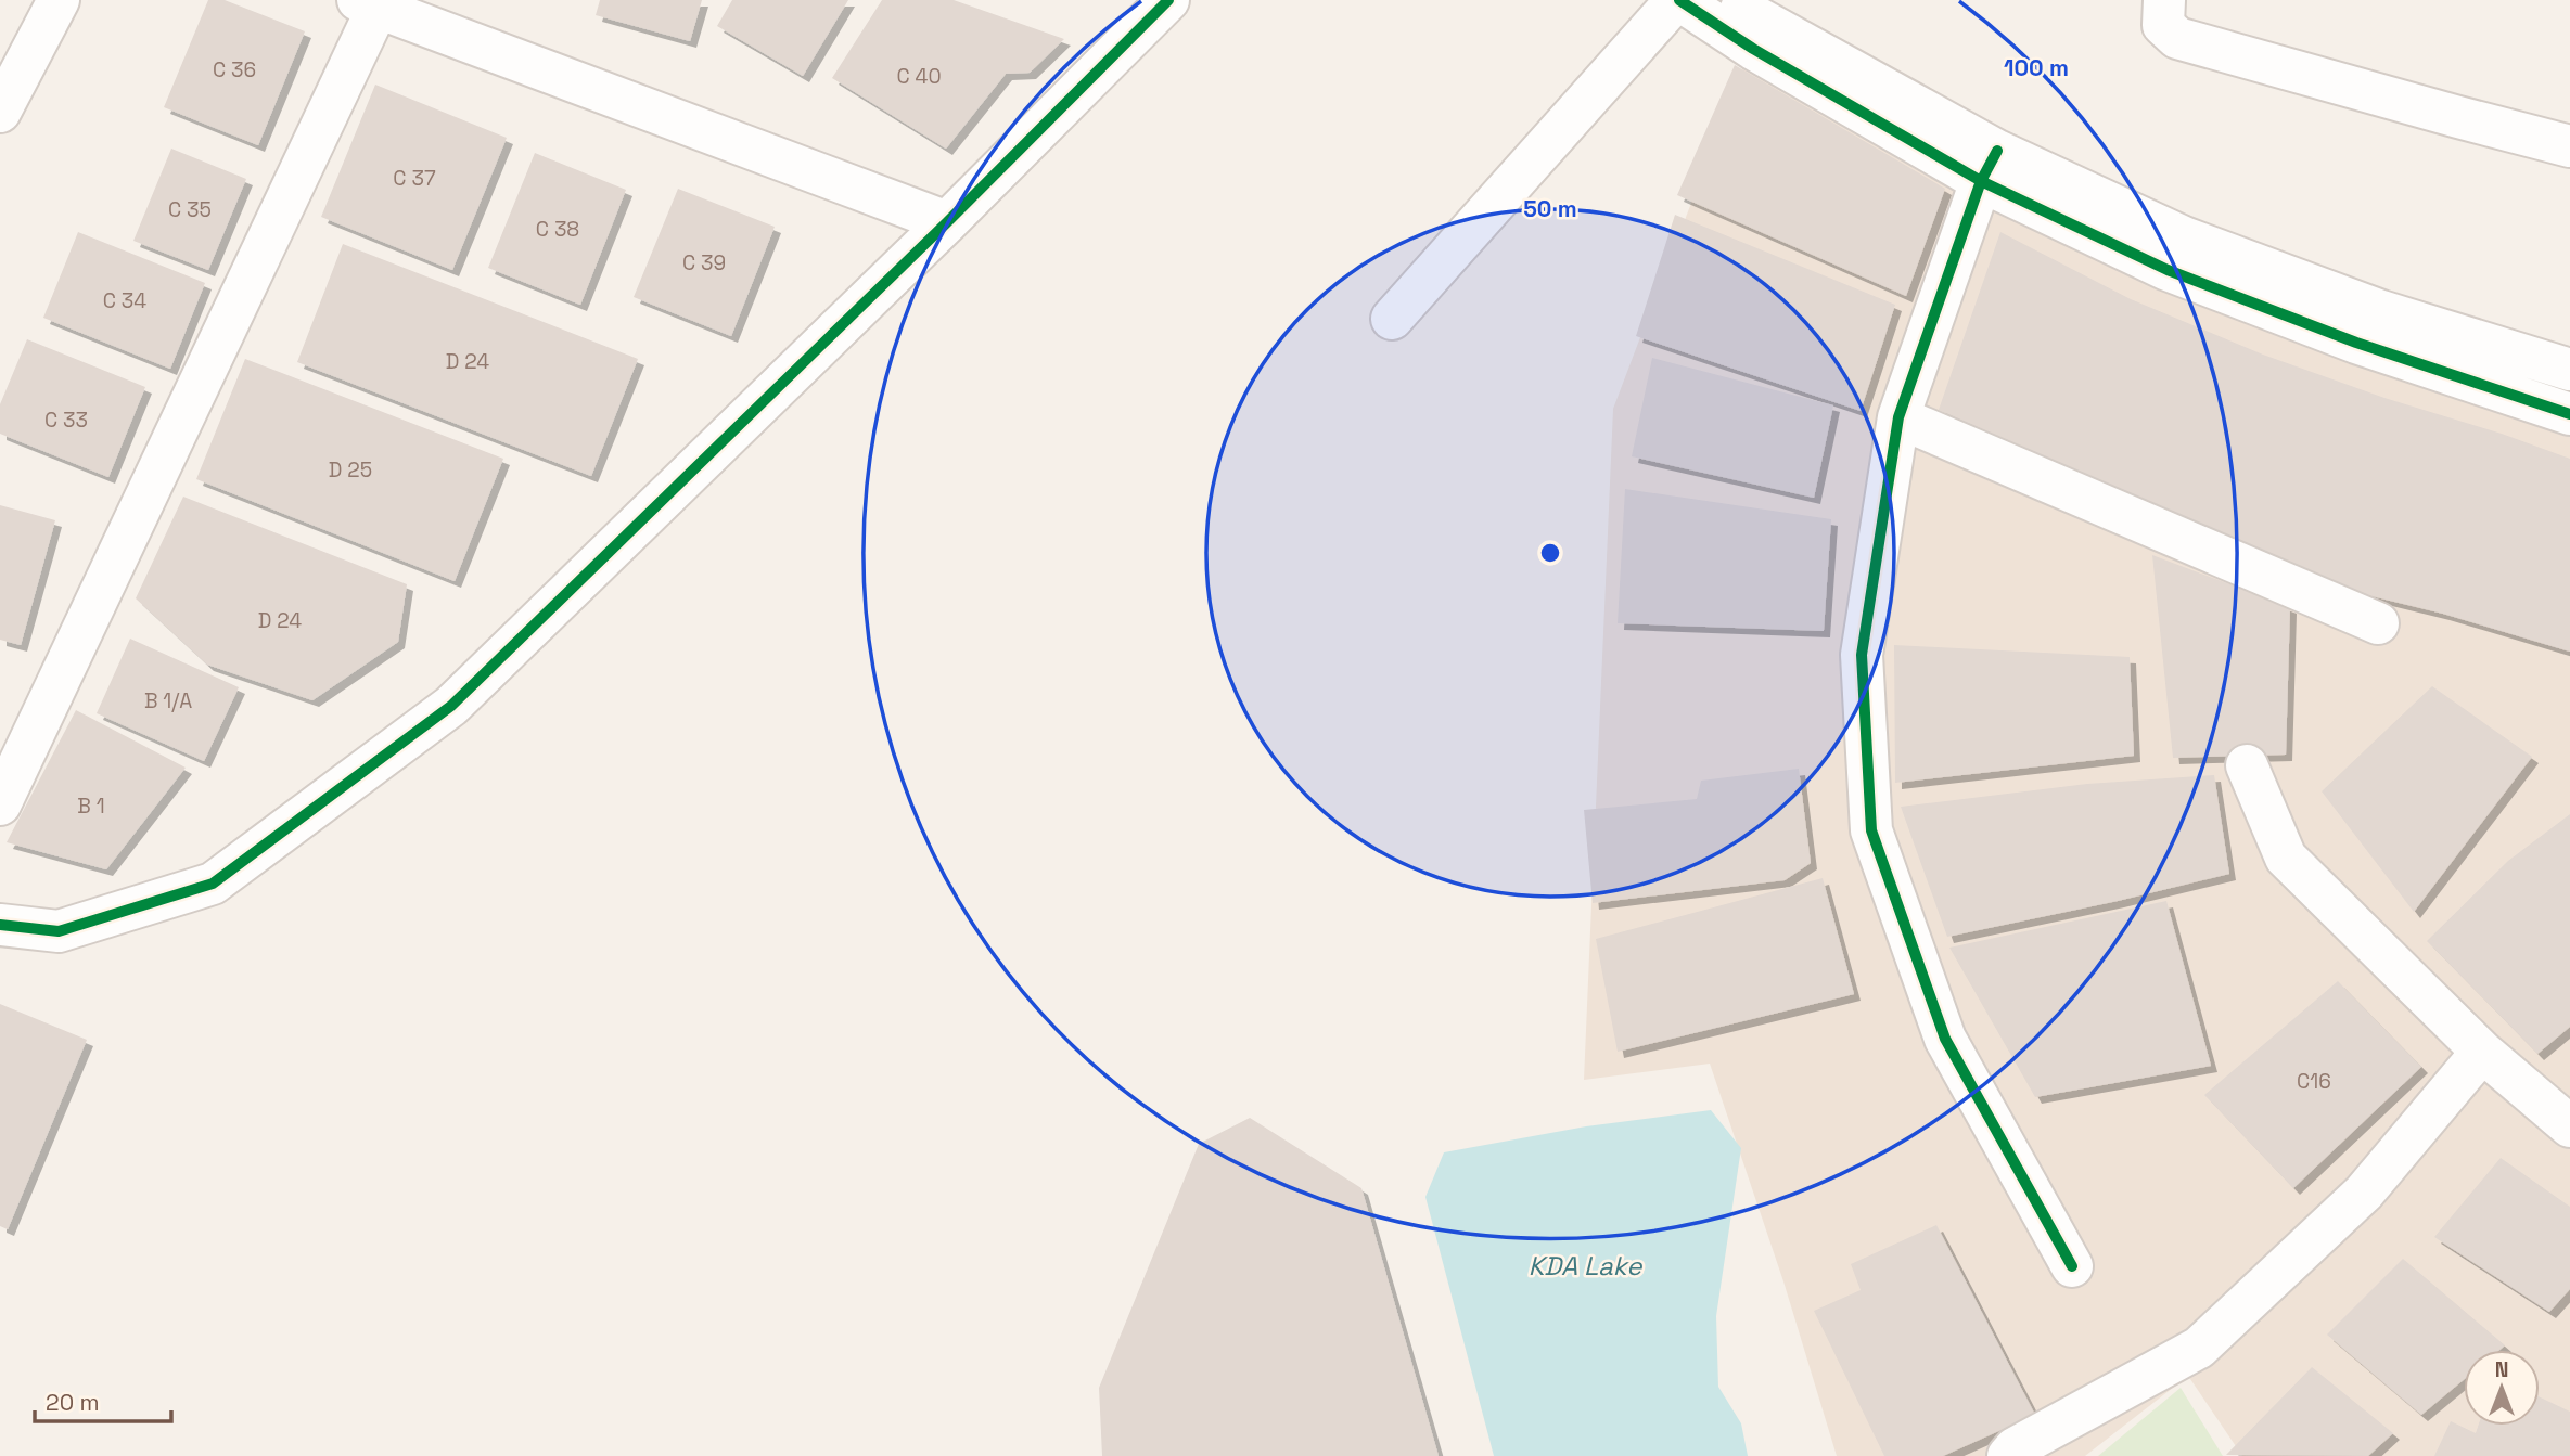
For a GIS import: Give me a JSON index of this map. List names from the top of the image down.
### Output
{
  "water": ["KDA Lake"],
  "house_numbers": [
    "C 36",
    "C 40",
    "C 37",
    "C 35",
    "C 38",
    "C 39",
    "C 34",
    "D 24",
    "C 33",
    "D 25",
    "D 24",
    "B 1/A",
    "B 1",
    "C16"
  ],
  "scale_bar": "20 m",
  "north": "top",
  "rings": ["100 m", "50 m"]
}
